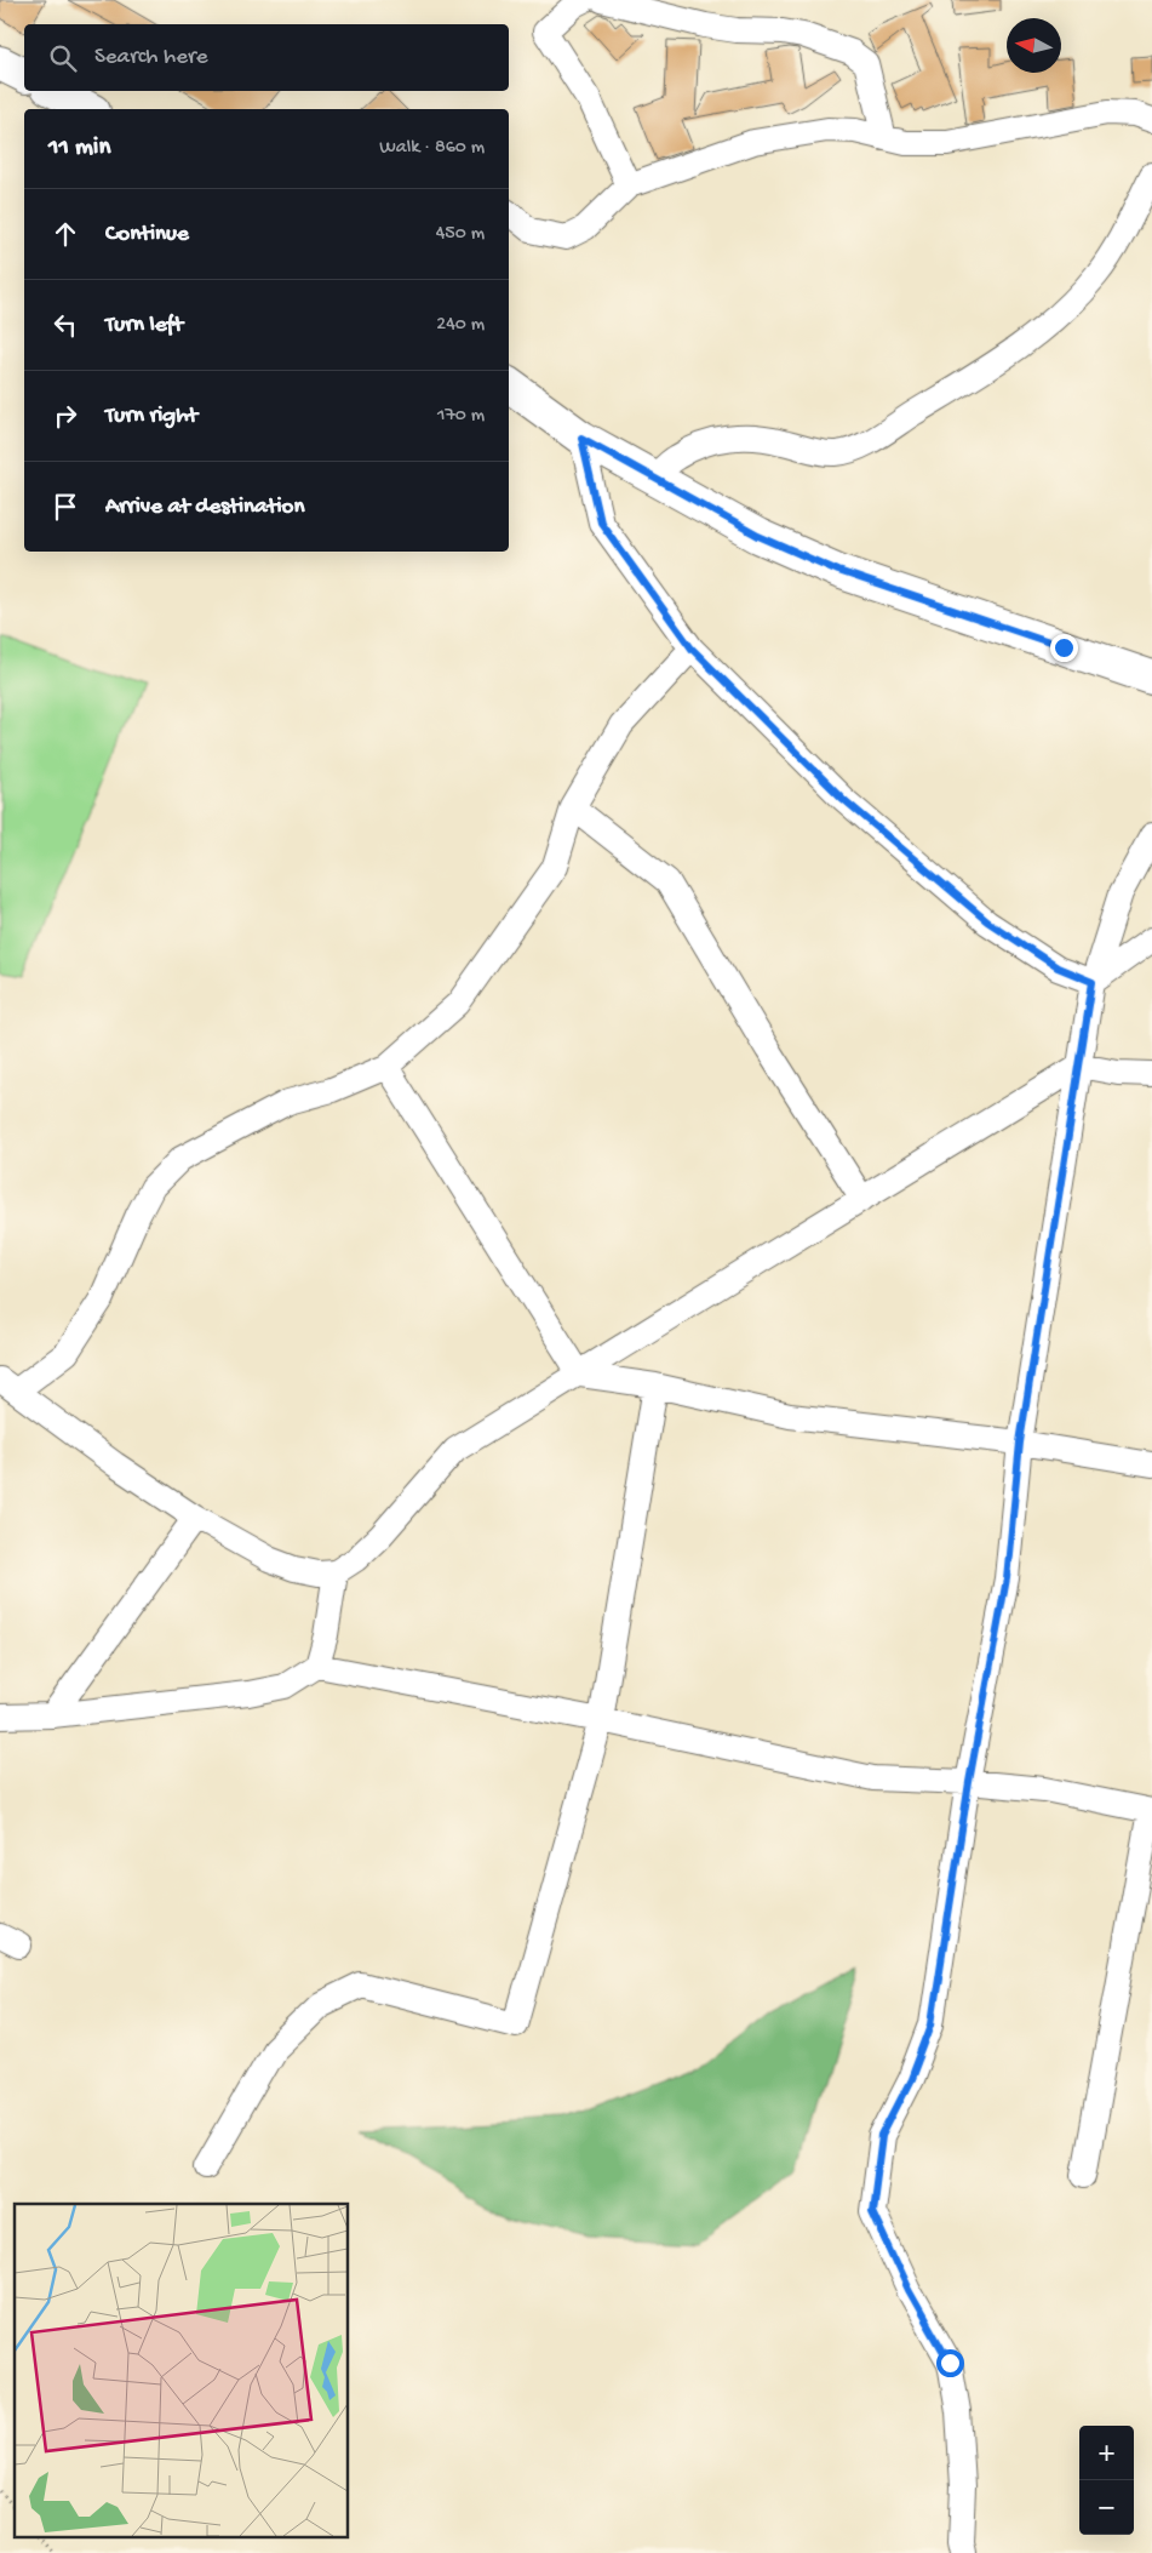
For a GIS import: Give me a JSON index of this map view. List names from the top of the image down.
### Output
{
  "north": "left",
  "page": {
    "search": "Search here",
    "heading": ["11 min", "Walk · 860 m"],
    "list": [
      ["Continue", "450 m"],
      ["Turn left", "240 m"],
      ["Turn right", "170 m"],
      "Arrive at destination"
    ],
    "map_buttons": ["+", "−"]
  }
}
